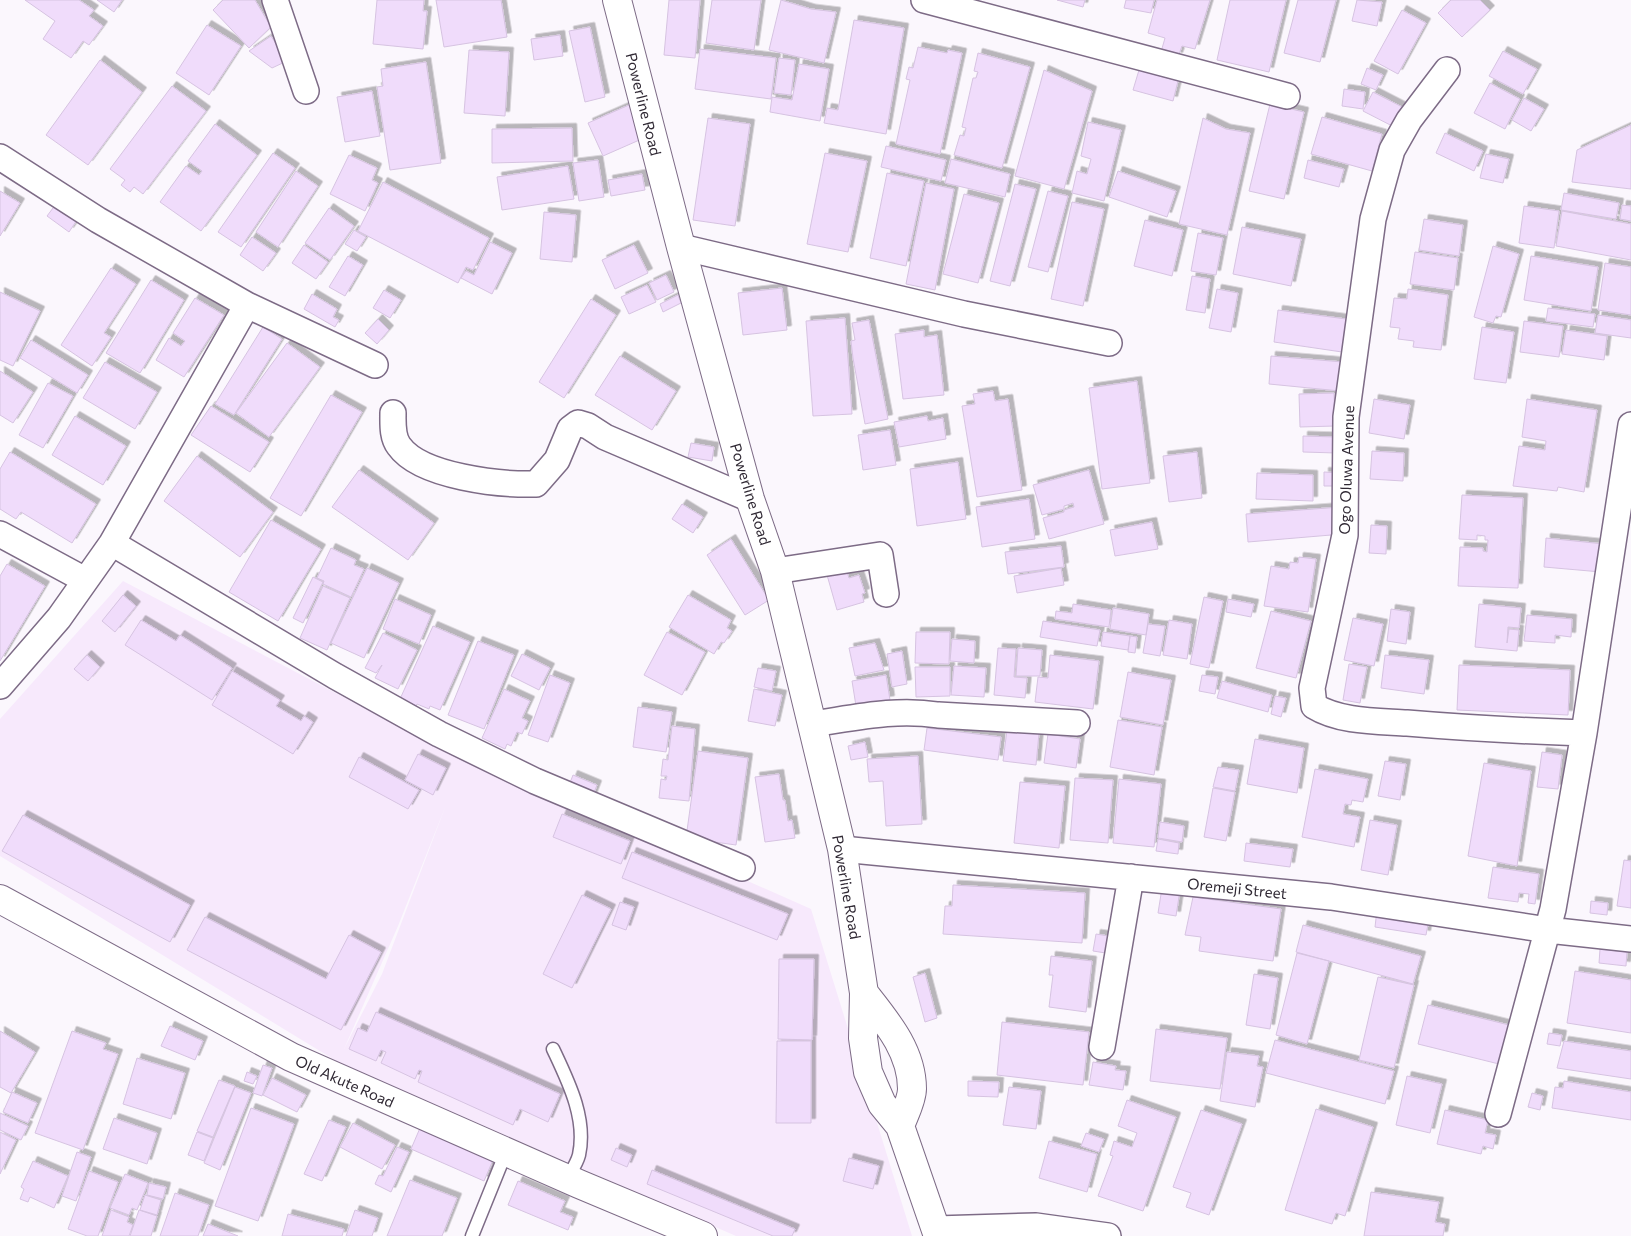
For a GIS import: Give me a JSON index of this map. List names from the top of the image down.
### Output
{
  "streets": {
    "street": [
      "Powerline Road",
      "Ogo Oluwa Avenue",
      "Oremeji Street",
      "Old Akute Road"
    ]
  },
  "crossings": [
    ["Powerline Road", "Oremeji Street"]
  ]
}
